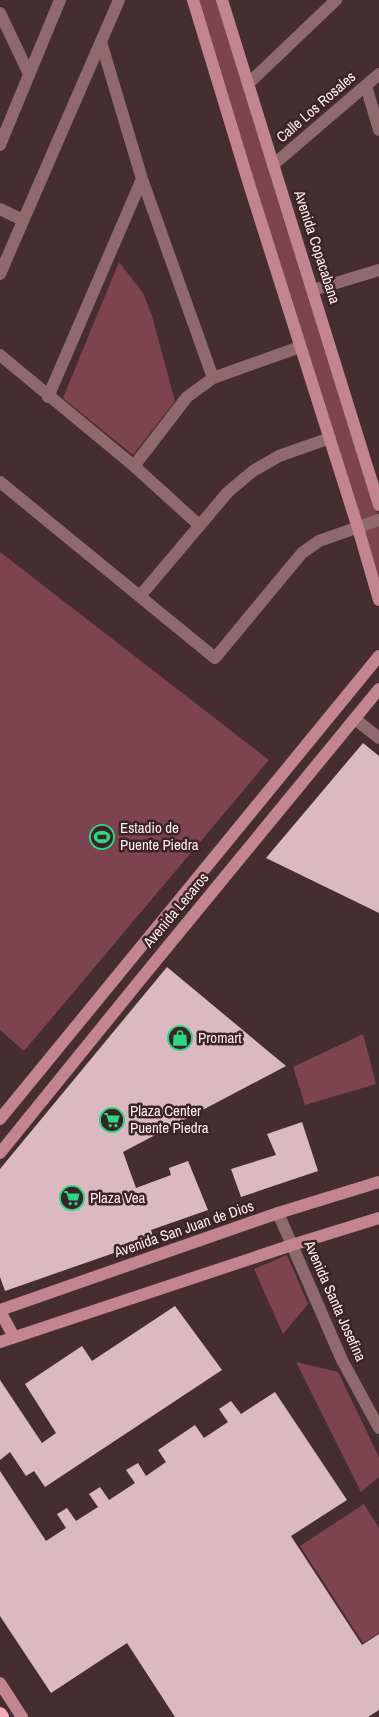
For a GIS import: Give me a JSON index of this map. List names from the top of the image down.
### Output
{
  "streets": {
    "main road": ["Avenida Copacabana", "Avenida Lecaros", "Avenida San Juan de Dios"],
    "street": ["Calle Los Rosales", "Avenida Santa Josefina"]
  },
  "crossings": [
    ["Calle Los Rosales", "Avenida Copacabana"],
    ["Avenida San Juan de Dios", "Avenida Santa Josefina"]
  ],
  "places": {
    "sports": ["Estadio de Puente Piedra"],
    "shop": ["Promart"],
    "supermarket": ["Plaza Center Puente Piedra", "Plaza Vea"]
  }
}
